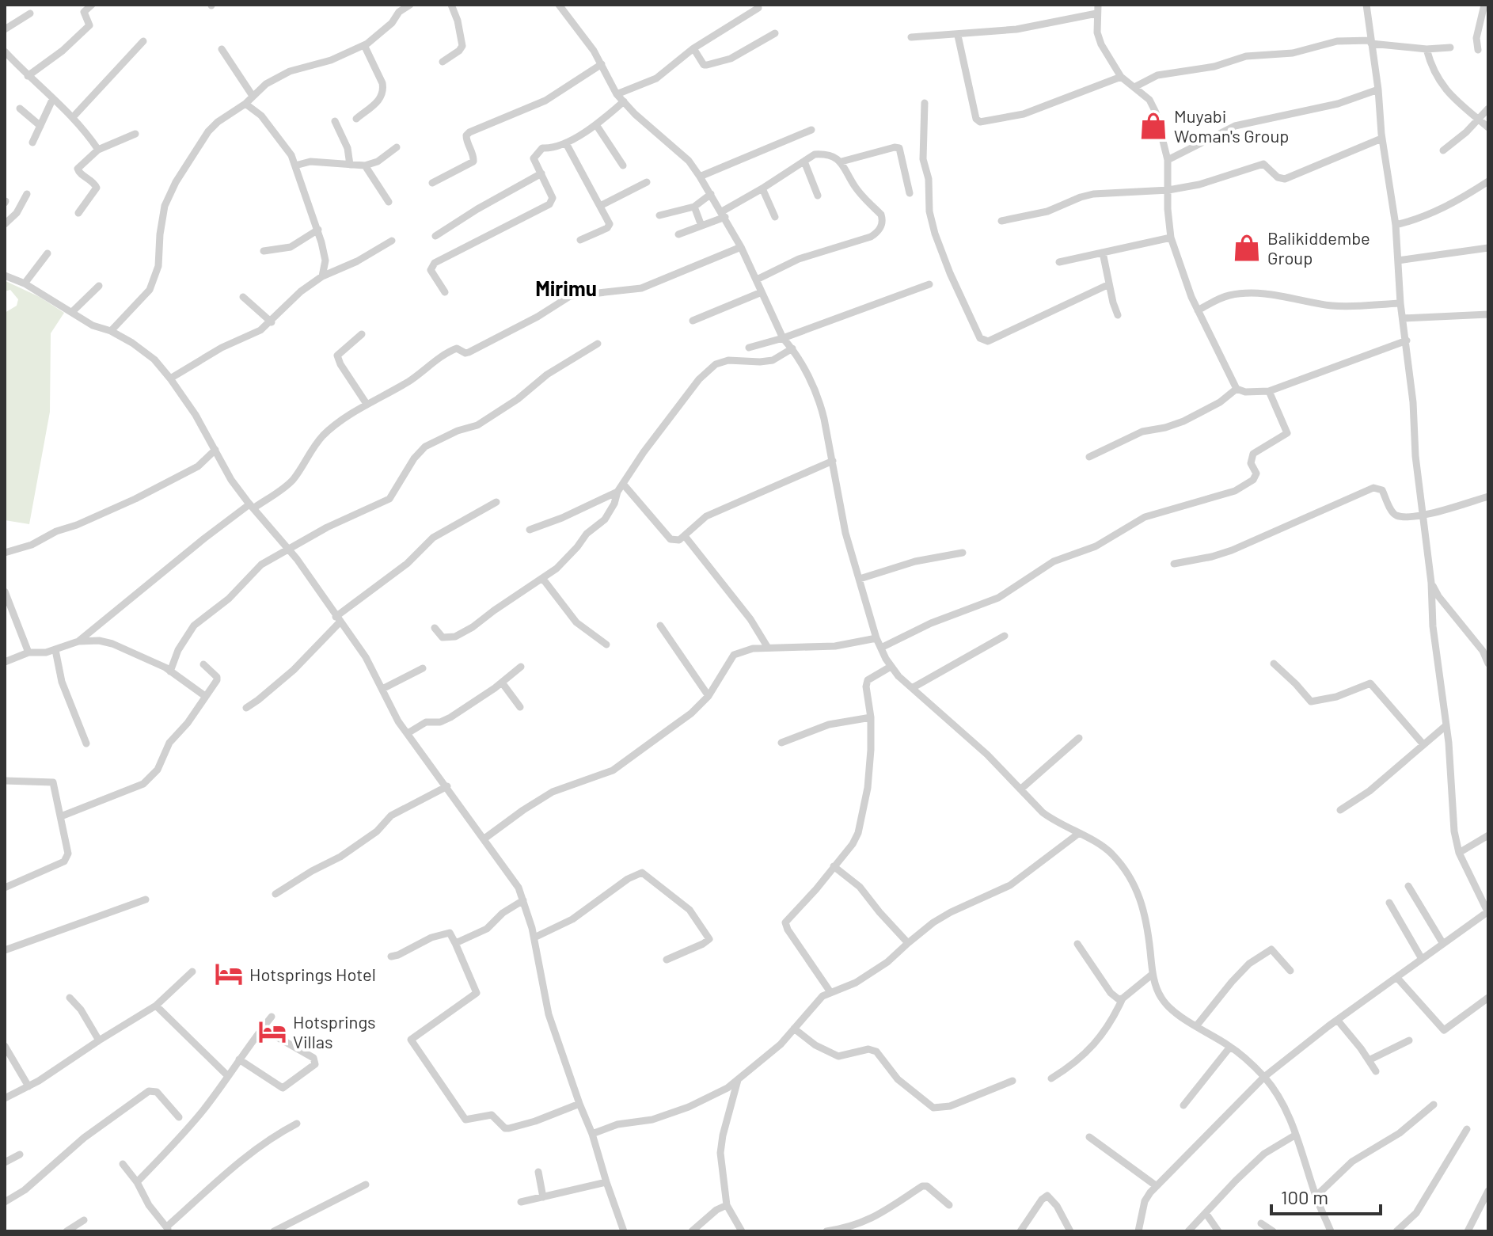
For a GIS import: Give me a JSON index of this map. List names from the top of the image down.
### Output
{
  "districts": ["Mirimu"],
  "places": {
    "shop": ["Muyabi Woman's Group", "Balikiddembe Group"],
    "hotel": ["Hotsprings Hotel", "Hotsprings Villas"]
  },
  "scale_bar": "100 m"
}
